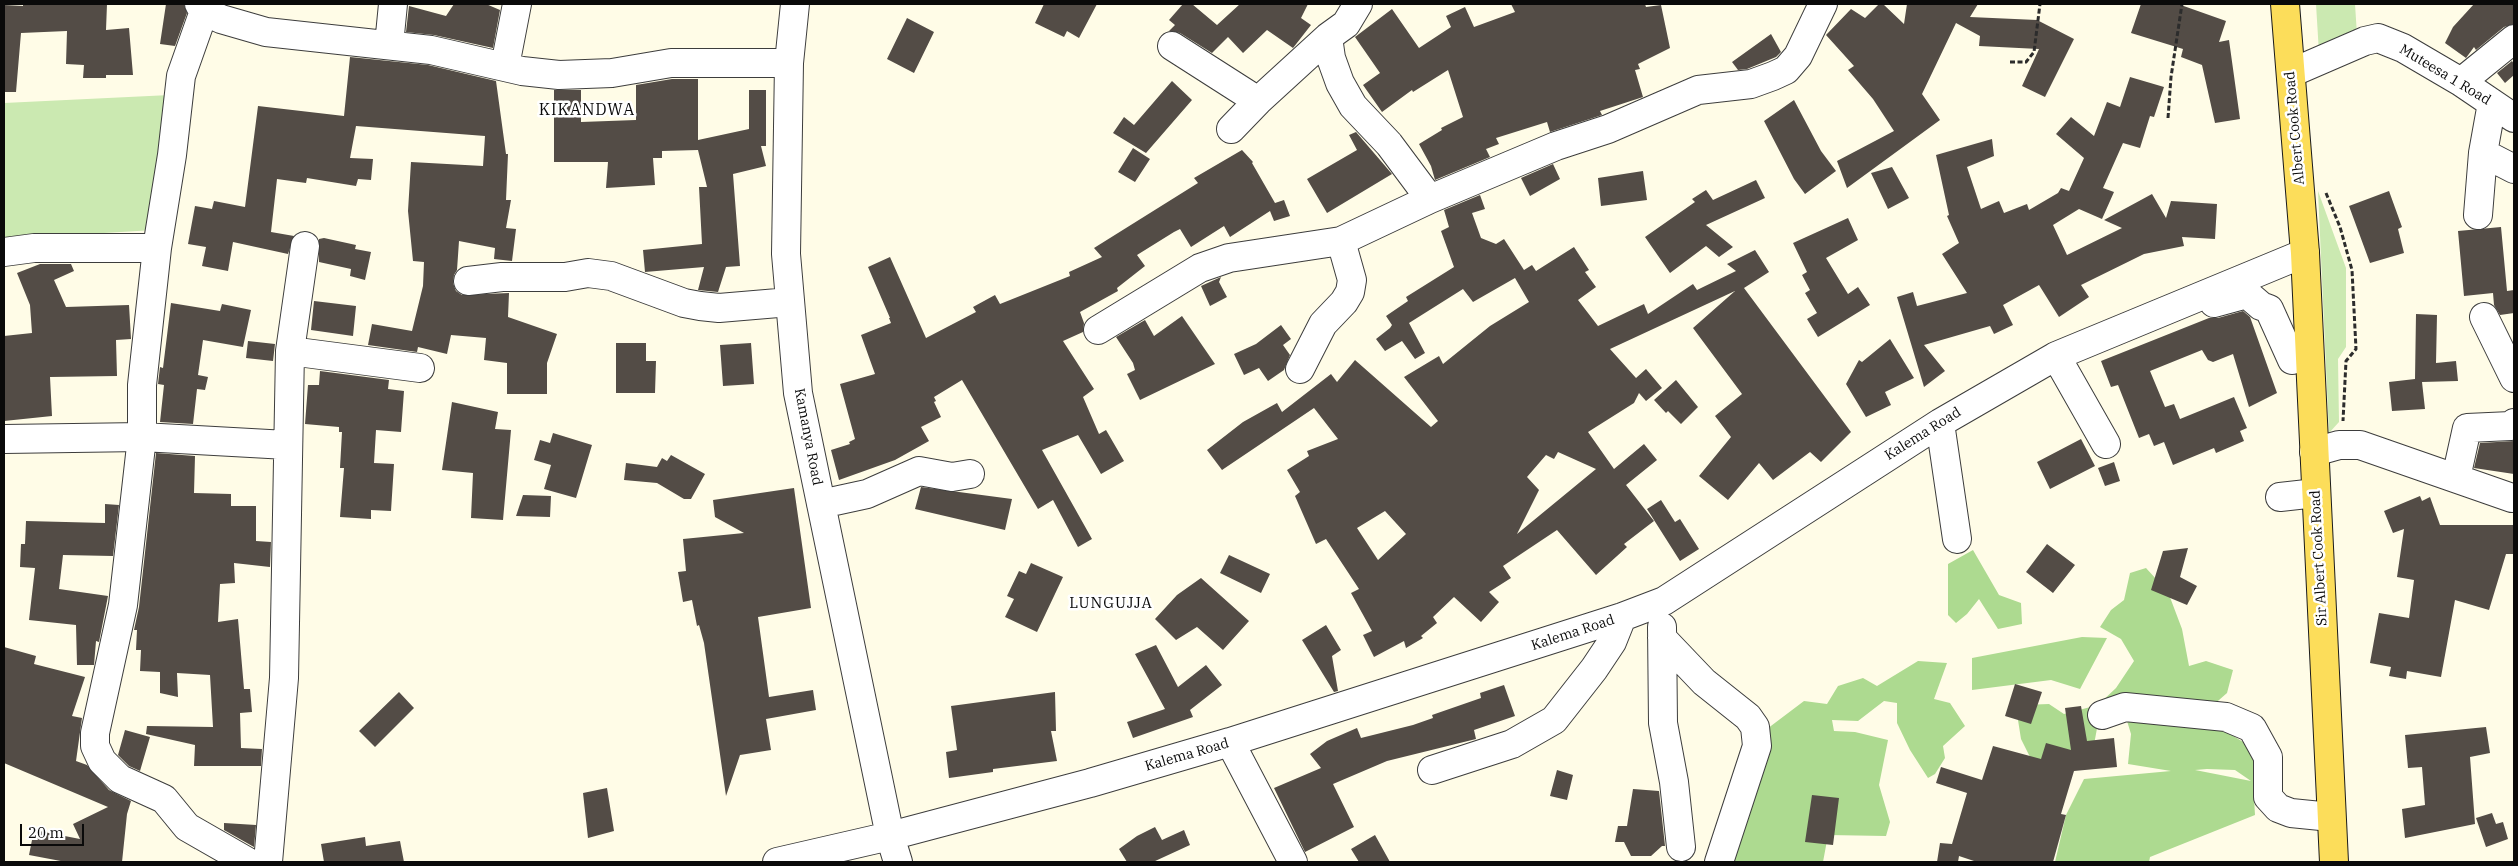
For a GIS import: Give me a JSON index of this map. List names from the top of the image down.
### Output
{
  "streets": {
    "main road": ["Albert Cook Road", "Sir Albert Cook Road"],
    "street": ["Muteesa 1 Road", "Kalema Road", "Kamanya Road"]
  },
  "crossings": [
    ["Muteesa 1 Road", "Albert Cook Road"],
    ["Albert Cook Road", "Kalema Road"],
    ["Albert Cook Road", "Sir Albert Cook Road"],
    ["Kalema Road", "Kamanya Road"],
    ["Kalema Road", "Sir Albert Cook Road"]
  ],
  "districts": ["KIKANDWA", "LUNGUJJA"],
  "scale_bar": "20 m"
}
